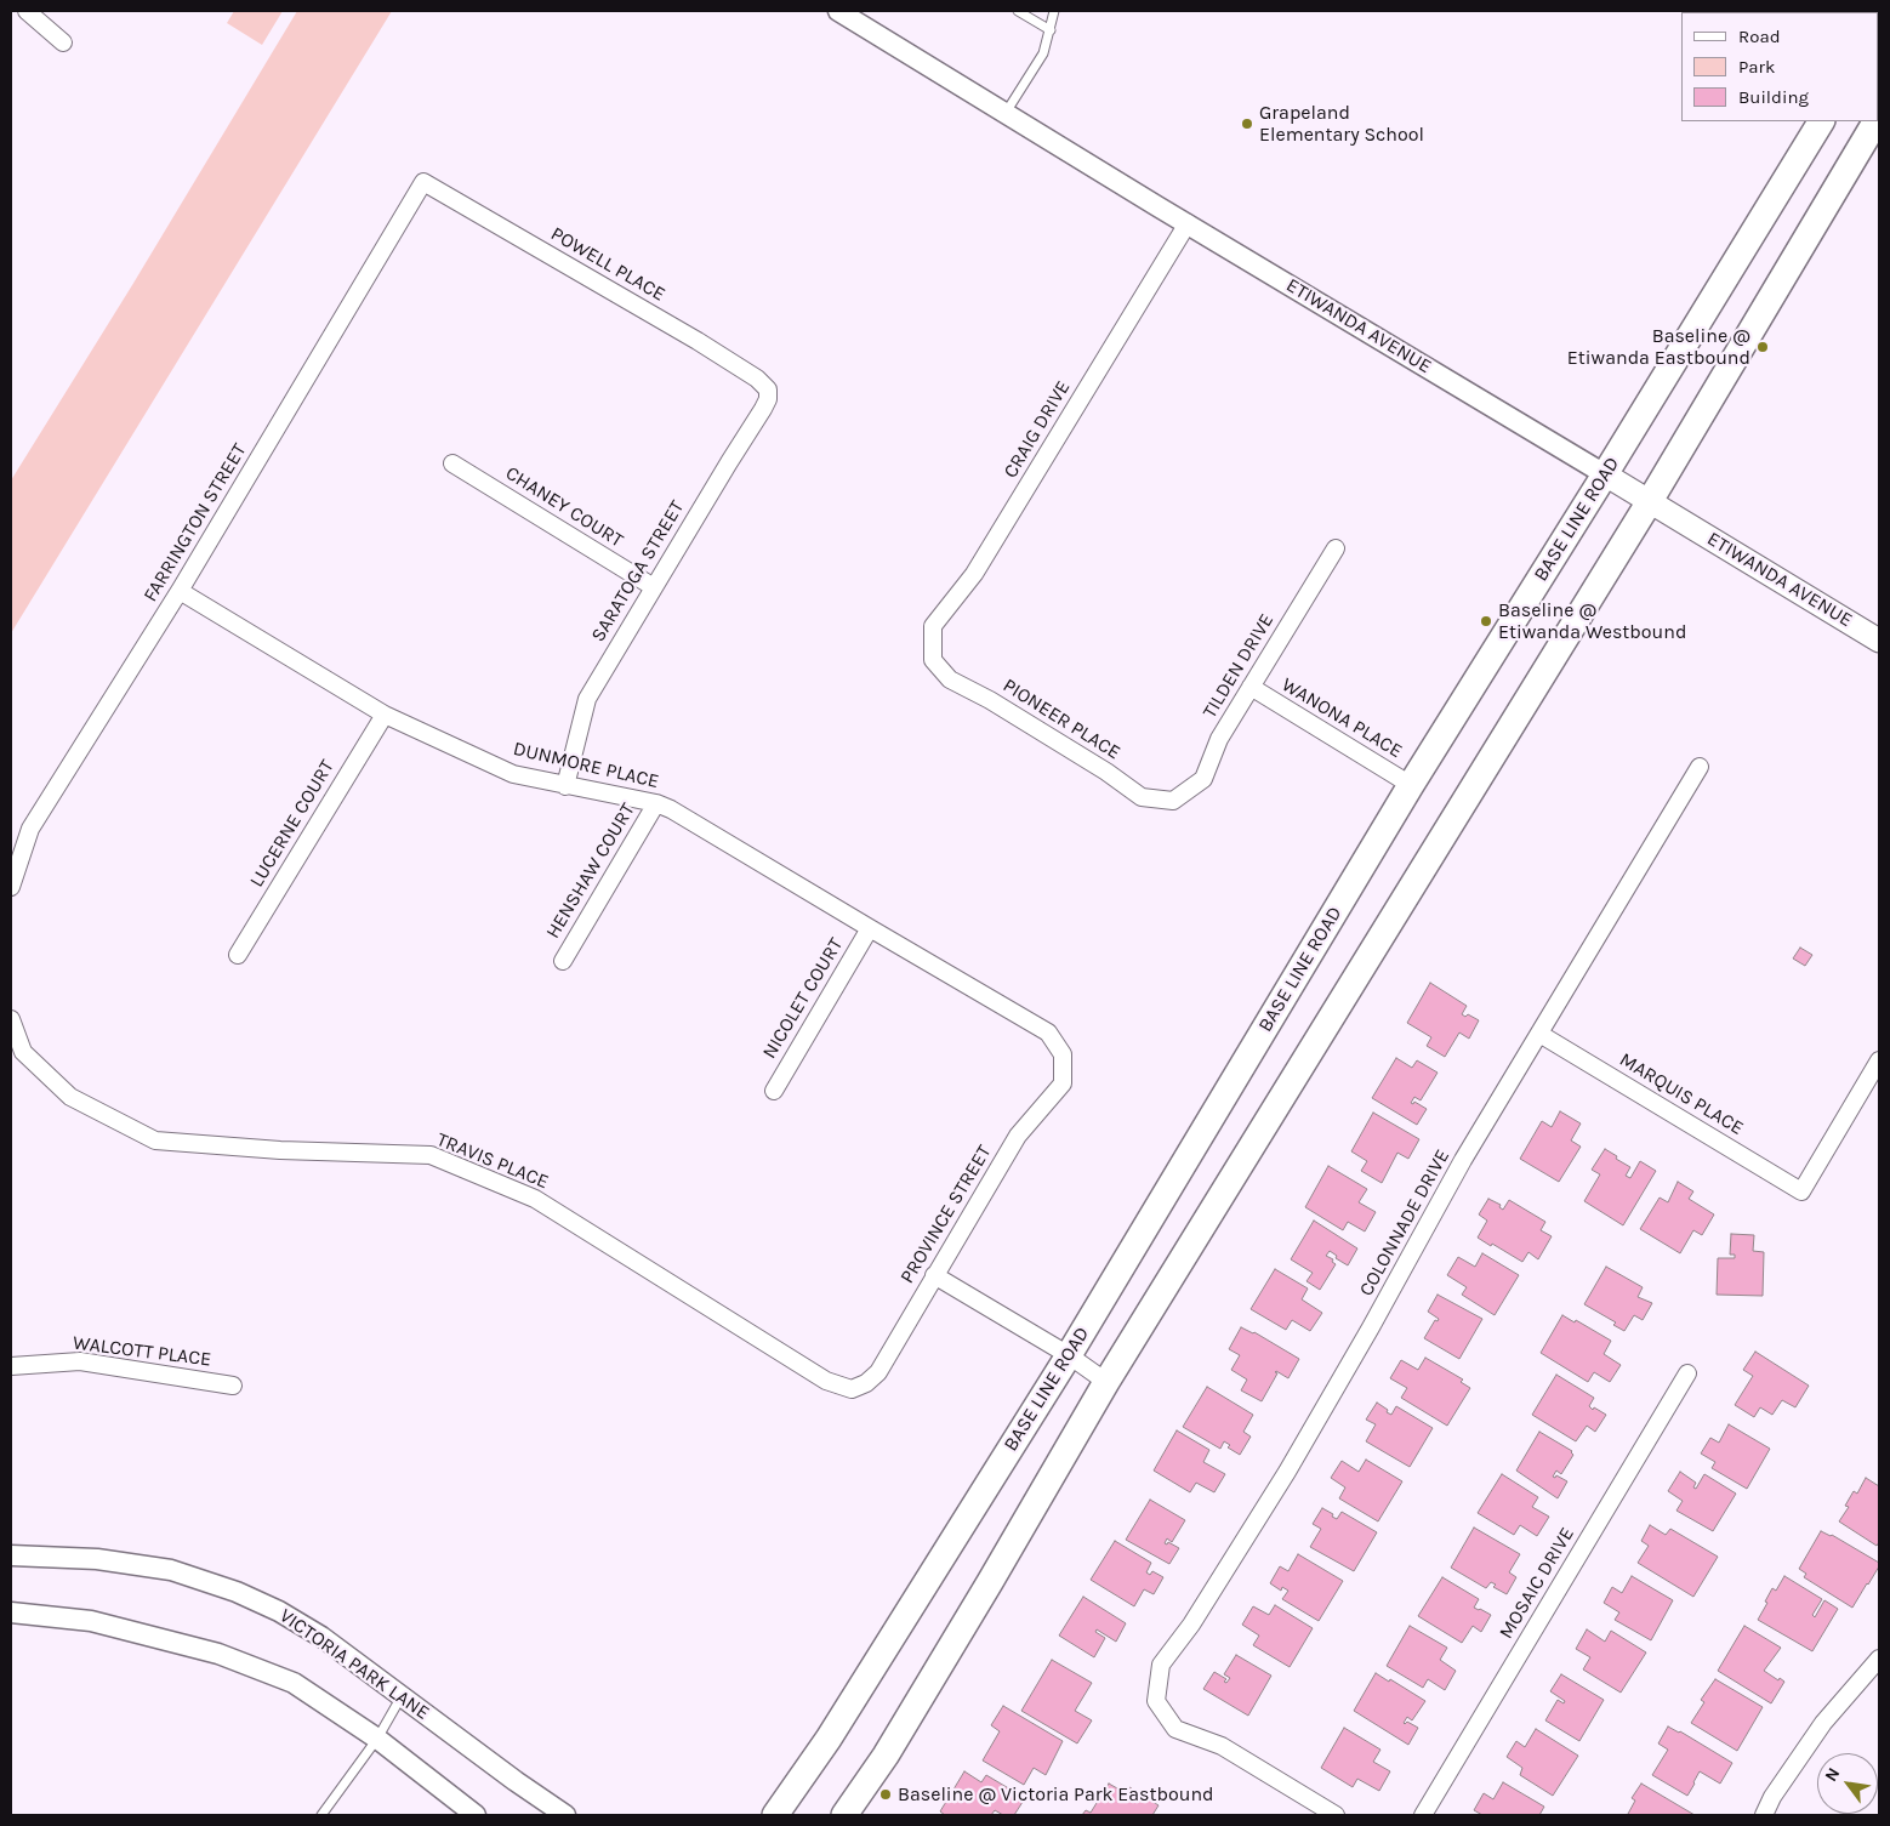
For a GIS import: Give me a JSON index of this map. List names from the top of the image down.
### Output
{
  "streets": {
    "main road": ["ETIWANDA AVENUE", "BASE LINE ROAD"],
    "street": [
      "POWELL PLACE",
      "CRAIG DRIVE",
      "CHANEY COURT",
      "FARRINGTON STREET",
      "SARATOGA STREET",
      "TILDEN DRIVE",
      "WANONA PLACE",
      "PIONEER PLACE",
      "DUNMORE PLACE",
      "LUCERNE COURT",
      "HENSHAW COURT",
      "NICOLET COURT",
      "MARQUIS PLACE",
      "TRAVIS PLACE",
      "PROVINCE STREET",
      "COLONNADE DRIVE",
      "WALCOTT PLACE",
      "MOSAIC DRIVE",
      "VICTORIA PARK LANE"
    ]
  },
  "crossings": [
    ["POWELL PLACE", "FARRINGTON STREET"],
    ["POWELL PLACE", "SARATOGA STREET"],
    ["ETIWANDA AVENUE", "CRAIG DRIVE"],
    ["ETIWANDA AVENUE", "BASE LINE ROAD"],
    ["CRAIG DRIVE", "PIONEER PLACE"],
    ["CHANEY COURT", "SARATOGA STREET"],
    ["BASE LINE ROAD", "WANONA PLACE"],
    ["FARRINGTON STREET", "DUNMORE PLACE"],
    ["SARATOGA STREET", "DUNMORE PLACE"],
    ["TILDEN DRIVE", "WANONA PLACE"],
    ["TILDEN DRIVE", "PIONEER PLACE"],
    ["DUNMORE PLACE", "LUCERNE COURT"],
    ["DUNMORE PLACE", "HENSHAW COURT"],
    ["DUNMORE PLACE", "NICOLET COURT"],
    ["DUNMORE PLACE", "PROVINCE STREET"],
    ["MARQUIS PLACE", "COLONNADE DRIVE"],
    ["TRAVIS PLACE", "PROVINCE STREET"]
  ],
  "places": [
    "Grapeland Elementary School",
    "Baseline @ Etiwanda Eastbound",
    "Baseline @ Etiwanda Westbound",
    "Baseline @ Victoria Park Eastbound"
  ],
  "legend": ["Road", "Park", "Building"],
  "north": "top left"
}
